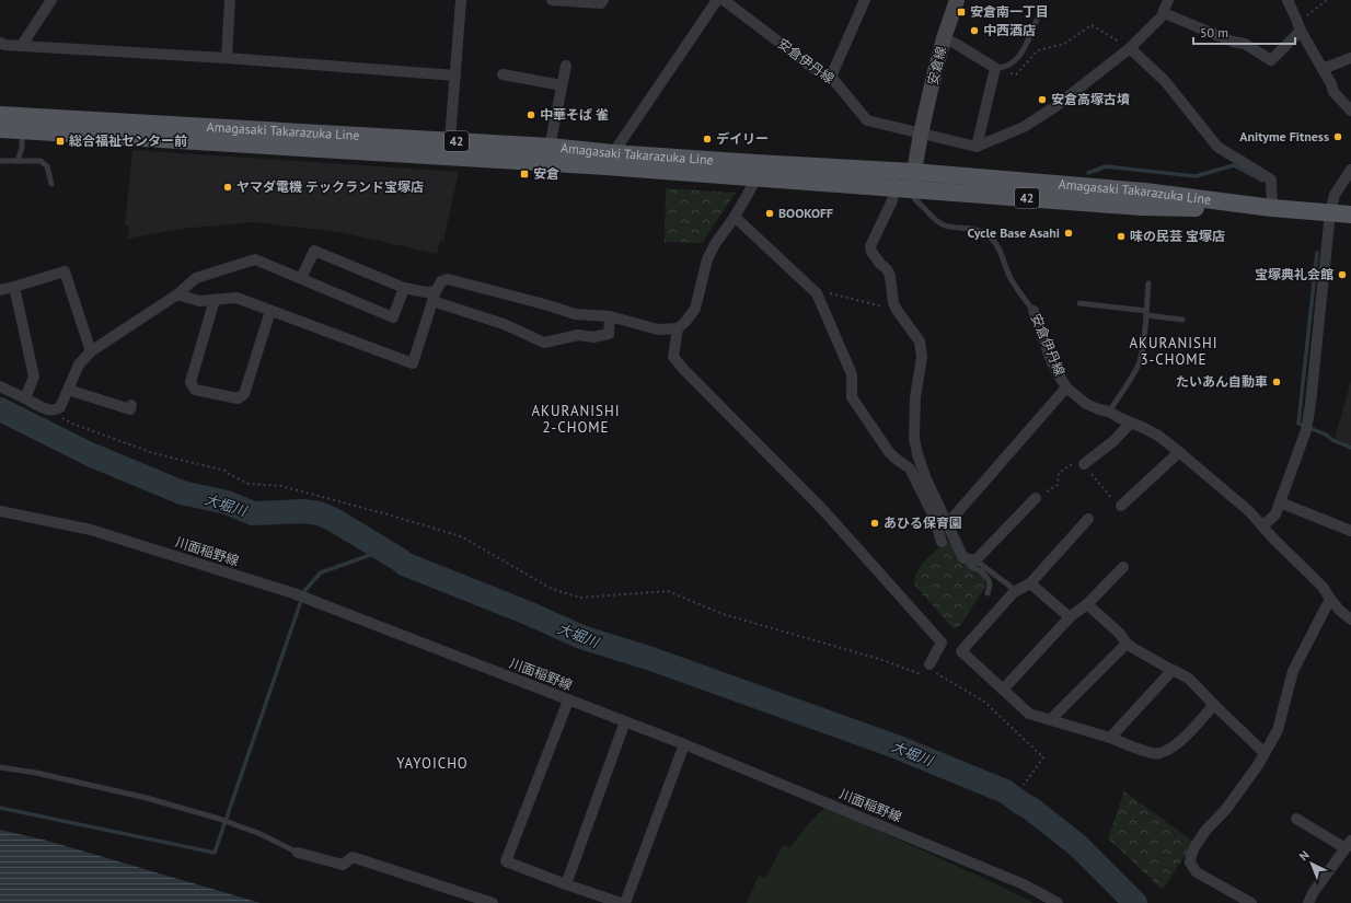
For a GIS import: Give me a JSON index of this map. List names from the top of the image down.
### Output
{
  "streets": {
    "main road": ["Amagasaki Takarazuka Line", "42"],
    "street": ["安倉伊丹線", "安倉線", "川面稲野線"]
  },
  "crossings": [
    ["安倉伊丹線", "安倉線"],
    ["安倉伊丹線", "Amagasaki Takarazuka Line"]
  ],
  "districts": ["AKURANISHI 3-CHOME", "AKURANISHI 2-CHOME", "YAYOICHO"],
  "water": ["大堀川"],
  "places": {
    "transit": ["安倉南一丁目", "総合福祉センター前", "安倉"],
    "other": [
      "中西酒店",
      "安倉高塚古墳",
      "中華そば 雀",
      "Anityme Fitness",
      "デイリー",
      "ヤマダ電機 テックランド宝塚店",
      "BOOKOFF",
      "Cycle Base Asahi",
      "味の民芸 宝塚店",
      "宝塚典礼会館",
      "たいあん自動車",
      "あひる保育園"
    ]
  },
  "scale_bar": "50 m",
  "north": "top left"
}
